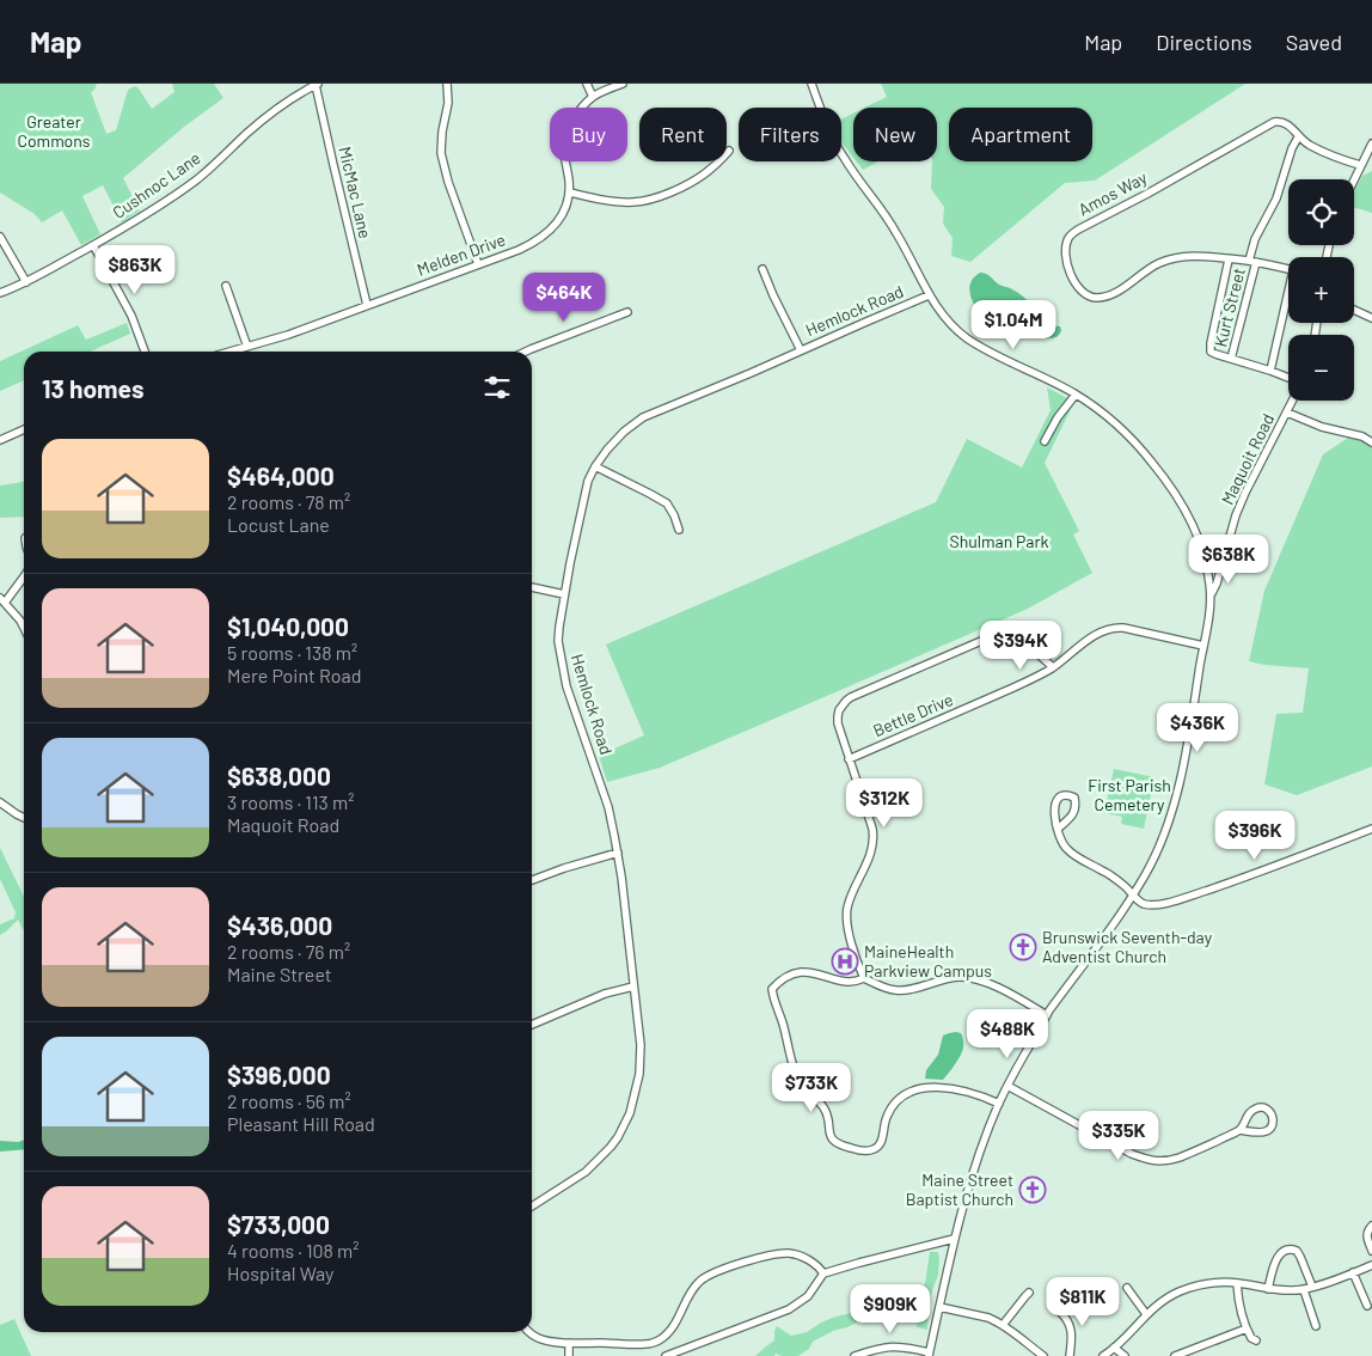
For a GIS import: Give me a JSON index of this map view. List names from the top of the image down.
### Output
{
  "streets": {
    "street": [
      "Cushnoc Lane",
      "MicMac Lane",
      "Amos Way",
      "Melden Drive",
      "Kurt Street",
      "Hemlock Road",
      "Maquoit Road",
      "Bettle Drive"
    ]
  },
  "crossings": [
    ["Cushnoc Lane", "MicMac Lane"],
    ["MicMac Lane", "Melden Drive"],
    ["Amos Way", "Kurt Street"]
  ],
  "parks": ["Greater Commons", "Shulman Park", "First Parish Cemetery"],
  "places": {
    "church": ["Brunswick Seventh-day Adventist Church", "Maine Street Baptist Church"],
    "hospital": ["MaineHealth Parkview Campus"]
  },
  "page": {
    "header": "Map",
    "nav": ["Map", "Directions", "Saved"],
    "chip": [
      "Buy",
      "Rent",
      "Filters",
      "New",
      "Apartment"
    ],
    "map_buttons": ["+", "−"],
    "price": [
      "$863K",
      "$464K",
      "$1.04M",
      "$638K",
      "$394K",
      "$436K",
      "$312K",
      "$396K",
      "$488K",
      "$733K",
      "$335K",
      "$811K",
      "$909K"
    ],
    "heading": "13 homes",
    "list": [
      {
        "name": "$464,000",
        "note": "2 rooms · 78 m² · Locust Lane"
      },
      {
        "name": "$1,040,000",
        "note": "5 rooms · 138 m² · Mere Point Road"
      },
      {
        "name": "$638,000",
        "note": "3 rooms · 113 m² · Maquoit Road"
      },
      {
        "name": "$436,000",
        "note": "2 rooms · 76 m² · Maine Street"
      },
      {
        "name": "$396,000",
        "note": "2 rooms · 56 m² · Pleasant Hill Road"
      },
      {
        "name": "$733,000",
        "note": "4 rooms · 108 m² · Hospital Way"
      }
    ]
  }
}
